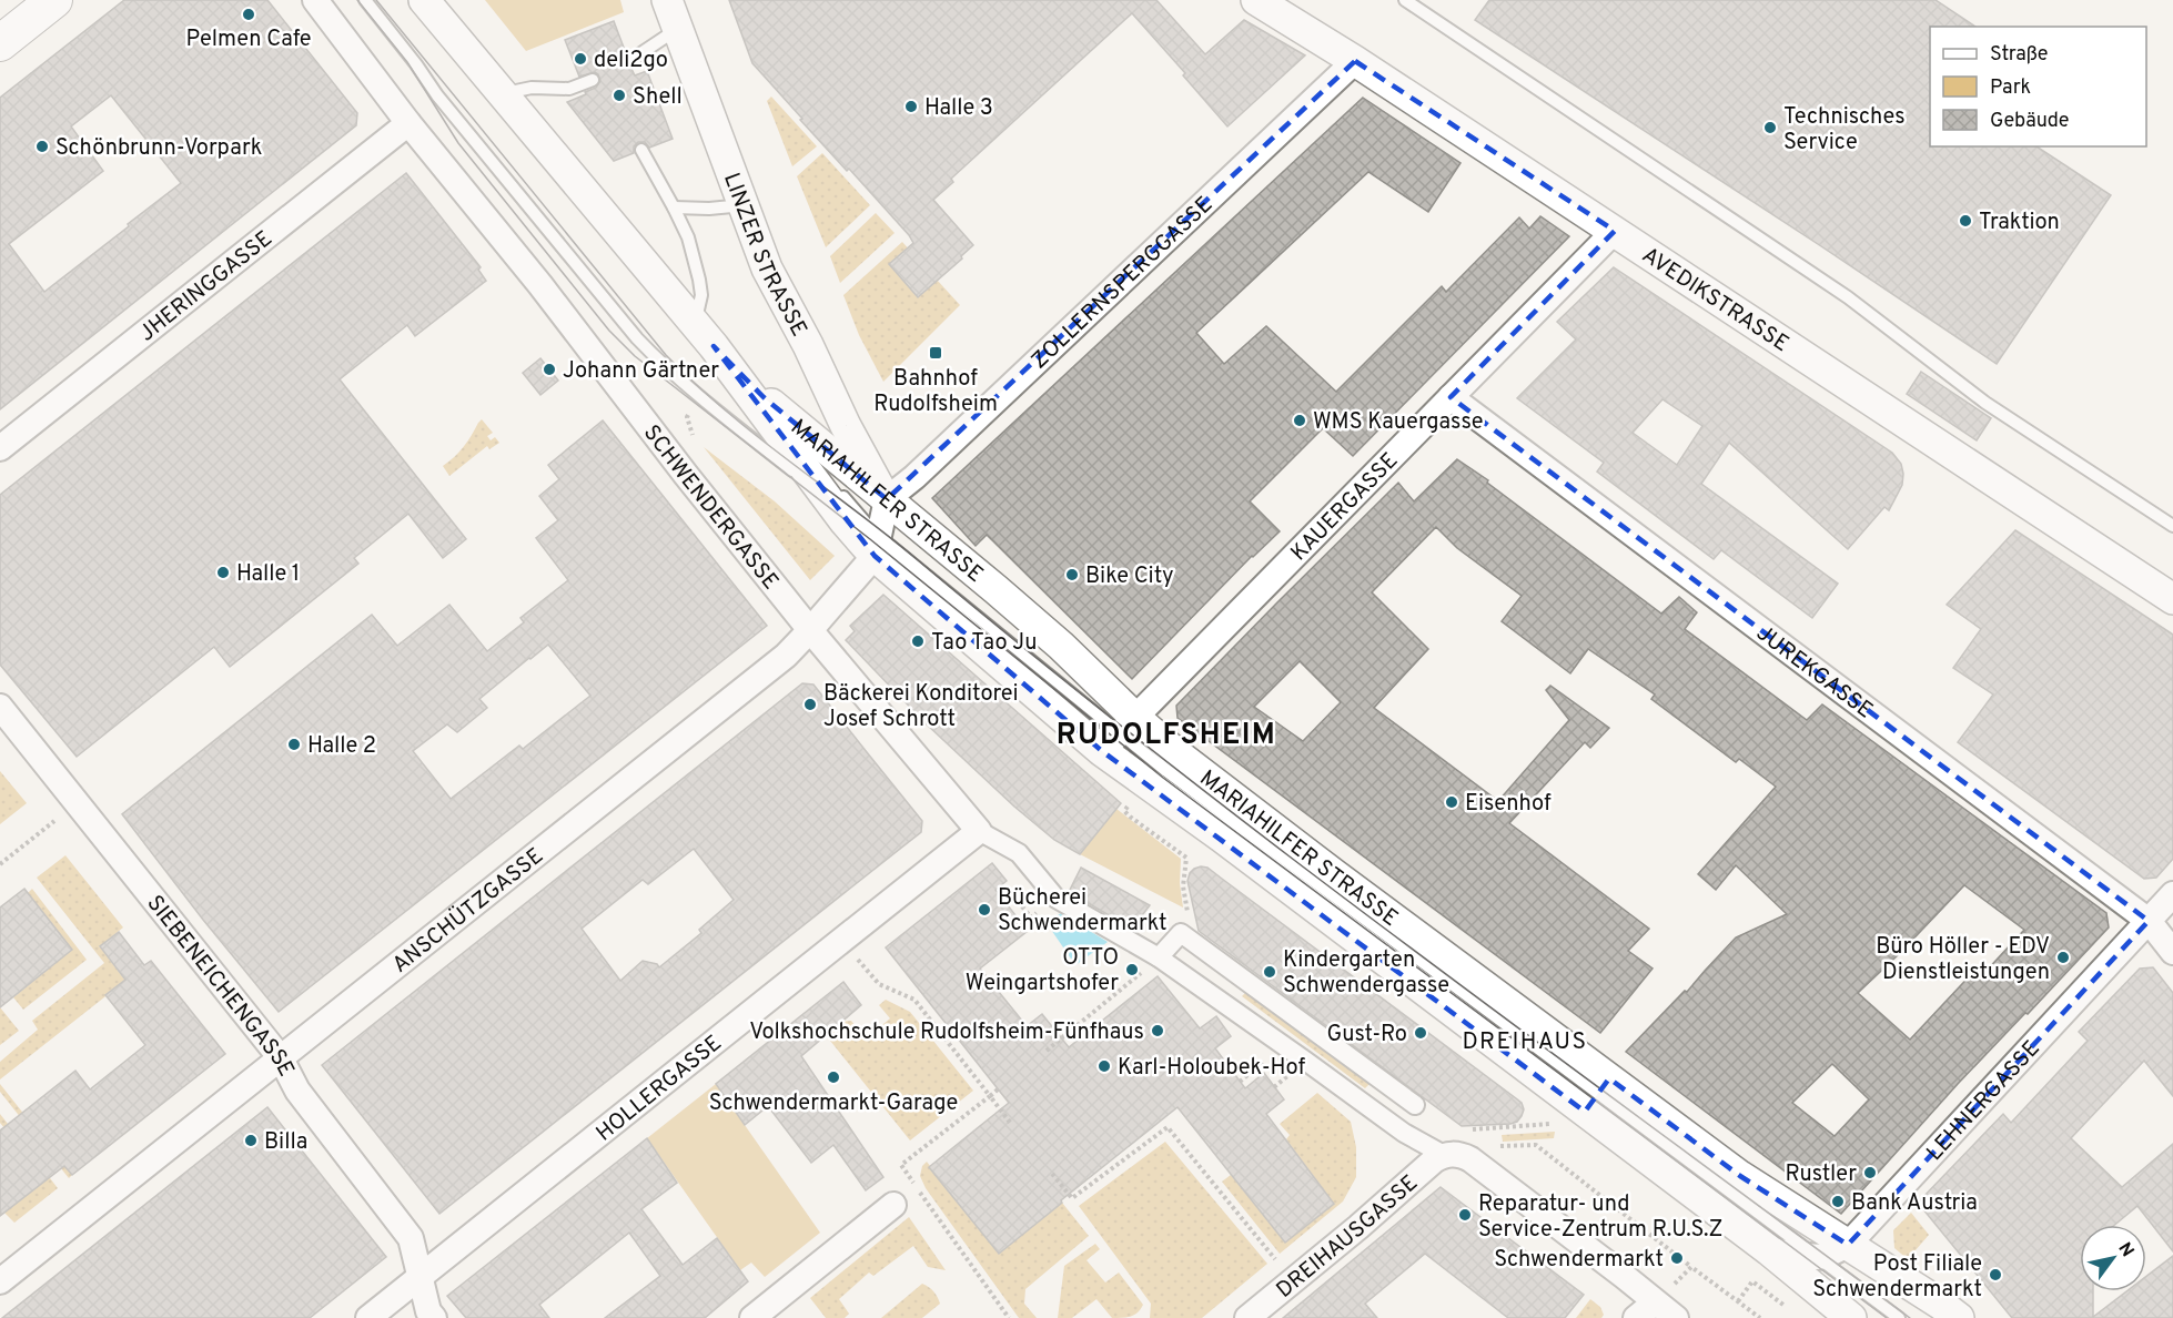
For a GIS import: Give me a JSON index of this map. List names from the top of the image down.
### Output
{
  "streets": {
    "street": [
      "LINZER STRASSE",
      "ZOLLERNSPERGGASSE",
      "JHERINGGASSE",
      "AVEDIKSTRASSE",
      "MARIAHILFER STRASSE",
      "KAUERGASSE",
      "SCHWENDERGASSE",
      "JUREKGASSE",
      "ANSCHÜTZGASSE",
      "SIEBENEICHENGASSE",
      "HOLLERGASSE",
      "LEHNERGASSE",
      "DREIHAUSGASSE"
    ]
  },
  "crossings": [
    ["LINZER STRASSE", "ZOLLERNSPERGGASSE"],
    ["LINZER STRASSE", "MARIAHILFER STRASSE"],
    ["LINZER STRASSE", "ANSCHÜTZGASSE"],
    ["ZOLLERNSPERGGASSE", "AVEDIKSTRASSE"],
    ["ZOLLERNSPERGGASSE", "MARIAHILFER STRASSE"],
    ["ZOLLERNSPERGGASSE", "ANSCHÜTZGASSE"],
    ["JHERINGGASSE", "SCHWENDERGASSE"],
    ["AVEDIKSTRASSE", "KAUERGASSE"],
    ["MARIAHILFER STRASSE", "KAUERGASSE"],
    ["MARIAHILFER STRASSE", "ANSCHÜTZGASSE"],
    ["MARIAHILFER STRASSE", "LEHNERGASSE"],
    ["KAUERGASSE", "JUREKGASSE"],
    ["SCHWENDERGASSE", "ANSCHÜTZGASSE"],
    ["SCHWENDERGASSE", "HOLLERGASSE"],
    ["SCHWENDERGASSE", "DREIHAUSGASSE"],
    ["JUREKGASSE", "LEHNERGASSE"],
    ["ANSCHÜTZGASSE", "SIEBENEICHENGASSE"],
    ["SIEBENEICHENGASSE", "HOLLERGASSE"]
  ],
  "districts": ["RUDOLFSHEIM", "DREIHAUS"],
  "places": {
    "other": [
      "Pelmen Cafe",
      "deli2go",
      "Shell",
      "Halle 3",
      "Technisches Service",
      "Schönbrunn-Vorpark",
      "Traktion",
      "Johann Gärtner",
      "WMS Kauergasse",
      "Halle 1",
      "Bike City",
      "Tao Tao Ju",
      "Bäckerei Konditorei Josef Schrott",
      "Halle 2",
      "Eisenhof",
      "Bücherei Schwendermarkt",
      "Büro Höller - EDV Dienstleistungen",
      "OTTO Weingartshofer",
      "Kindergarten Schwendergasse",
      "Volkshochschule Rudolfsheim-Fünfhaus",
      "Gust-Ro",
      "Karl-Holoubek-Hof",
      "Schwendermarkt-Garage",
      "Billa",
      "Rustler",
      "Bank Austria",
      "Reparatur- und Service-Zentrum R.U.S.Z",
      "Schwendermarkt",
      "Post Filiale Schwendermarkt"
    ],
    "transit": ["Bahnhof Rudolfsheim"]
  },
  "legend": ["Straße", "Park", "Gebäude"],
  "north": "top right"
}
